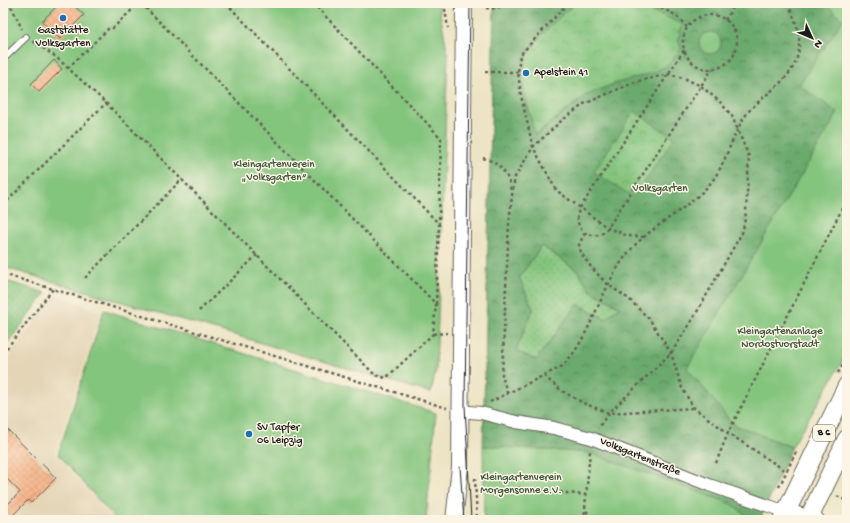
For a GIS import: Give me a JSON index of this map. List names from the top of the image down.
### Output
{
  "streets": {
    "main road": ["B 6", "Volksgartenstraße"]
  },
  "crossings": [
    ["B 6", "Volksgartenstraße"]
  ],
  "parks": [
    "Kleingartenverein „Volksgarten“",
    "Volksgarten",
    "Kleingartenanlage Nordostvorstadt",
    "Kleingartenverein Morgensonne e.V."
  ],
  "places": ["Gaststätte Volksgarten", "Apelstein 41", "SV Tapfer 06 Leipzig"],
  "north": "bottom right"
}
